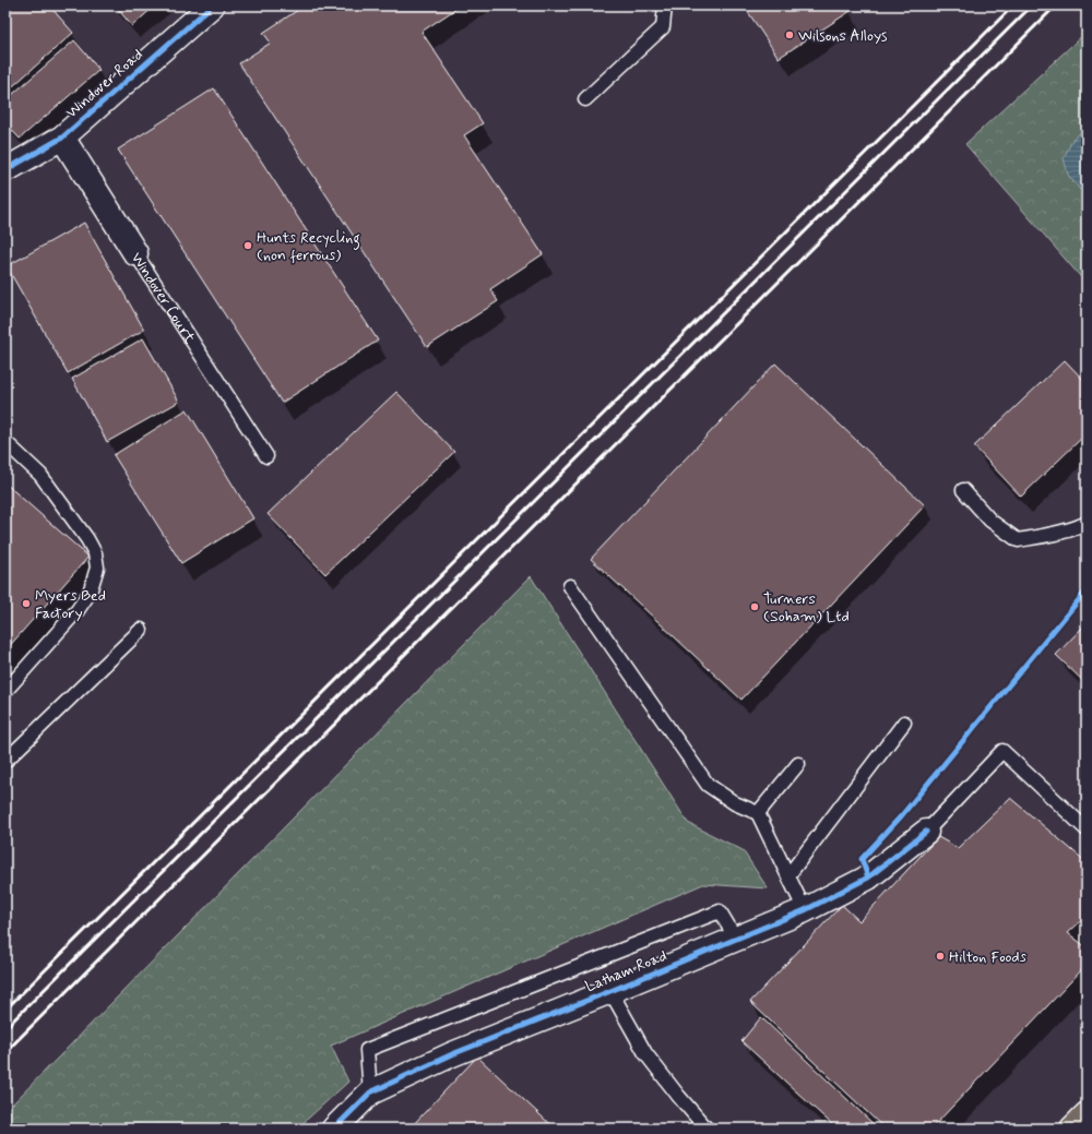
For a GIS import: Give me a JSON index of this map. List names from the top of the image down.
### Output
{
  "streets": {
    "street": ["Windover Road", "Windover Court", "Latham Road"]
  },
  "crossings": [
    ["Windover Road", "Windover Court"]
  ],
  "places": [
    "Wilsons Alloys",
    "Hunts Recycling (non ferrous)",
    "Myers Bed Factory",
    "Turners (Soham) Ltd",
    "Hilton Foods"
  ]
}
